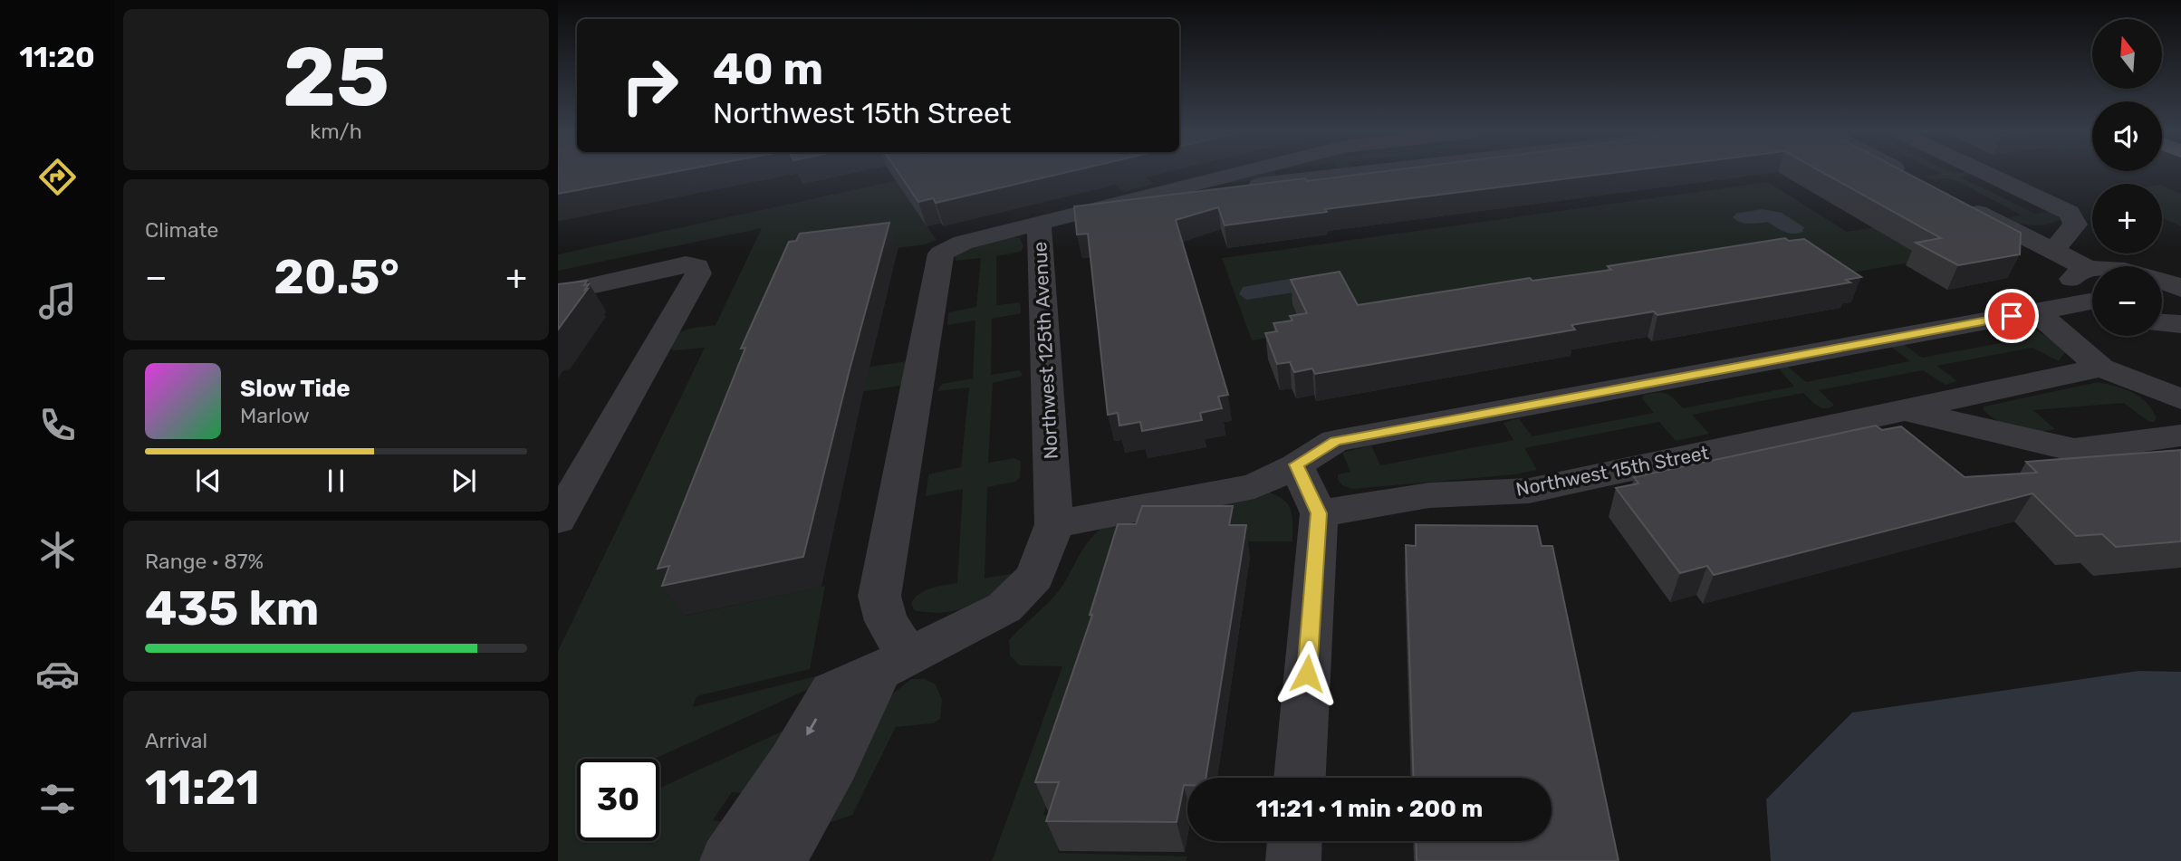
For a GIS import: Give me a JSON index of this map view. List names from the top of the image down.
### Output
{
  "streets": {
    "street": ["Northwest 125th Avenue", "Northwest 15th Street"]
  },
  "north": "top",
  "page": {
    "tabs": "11:20",
    "tile": [
      ["25", "km/h"],
      "Climate",
      ["Range · 87%", "435 km"],
      ["Arrival", "11:21"]
    ],
    "map_buttons": ["+", "−"],
    "turn": ["40 m", "Northwest 15th Street"],
    "heat": ["−", "20.5°", "+"],
    "song": ["Slow Tide", "Marlow"],
    "limit": "30",
    "trip": "11:21 · 1 min · 200 m"
  }
}
